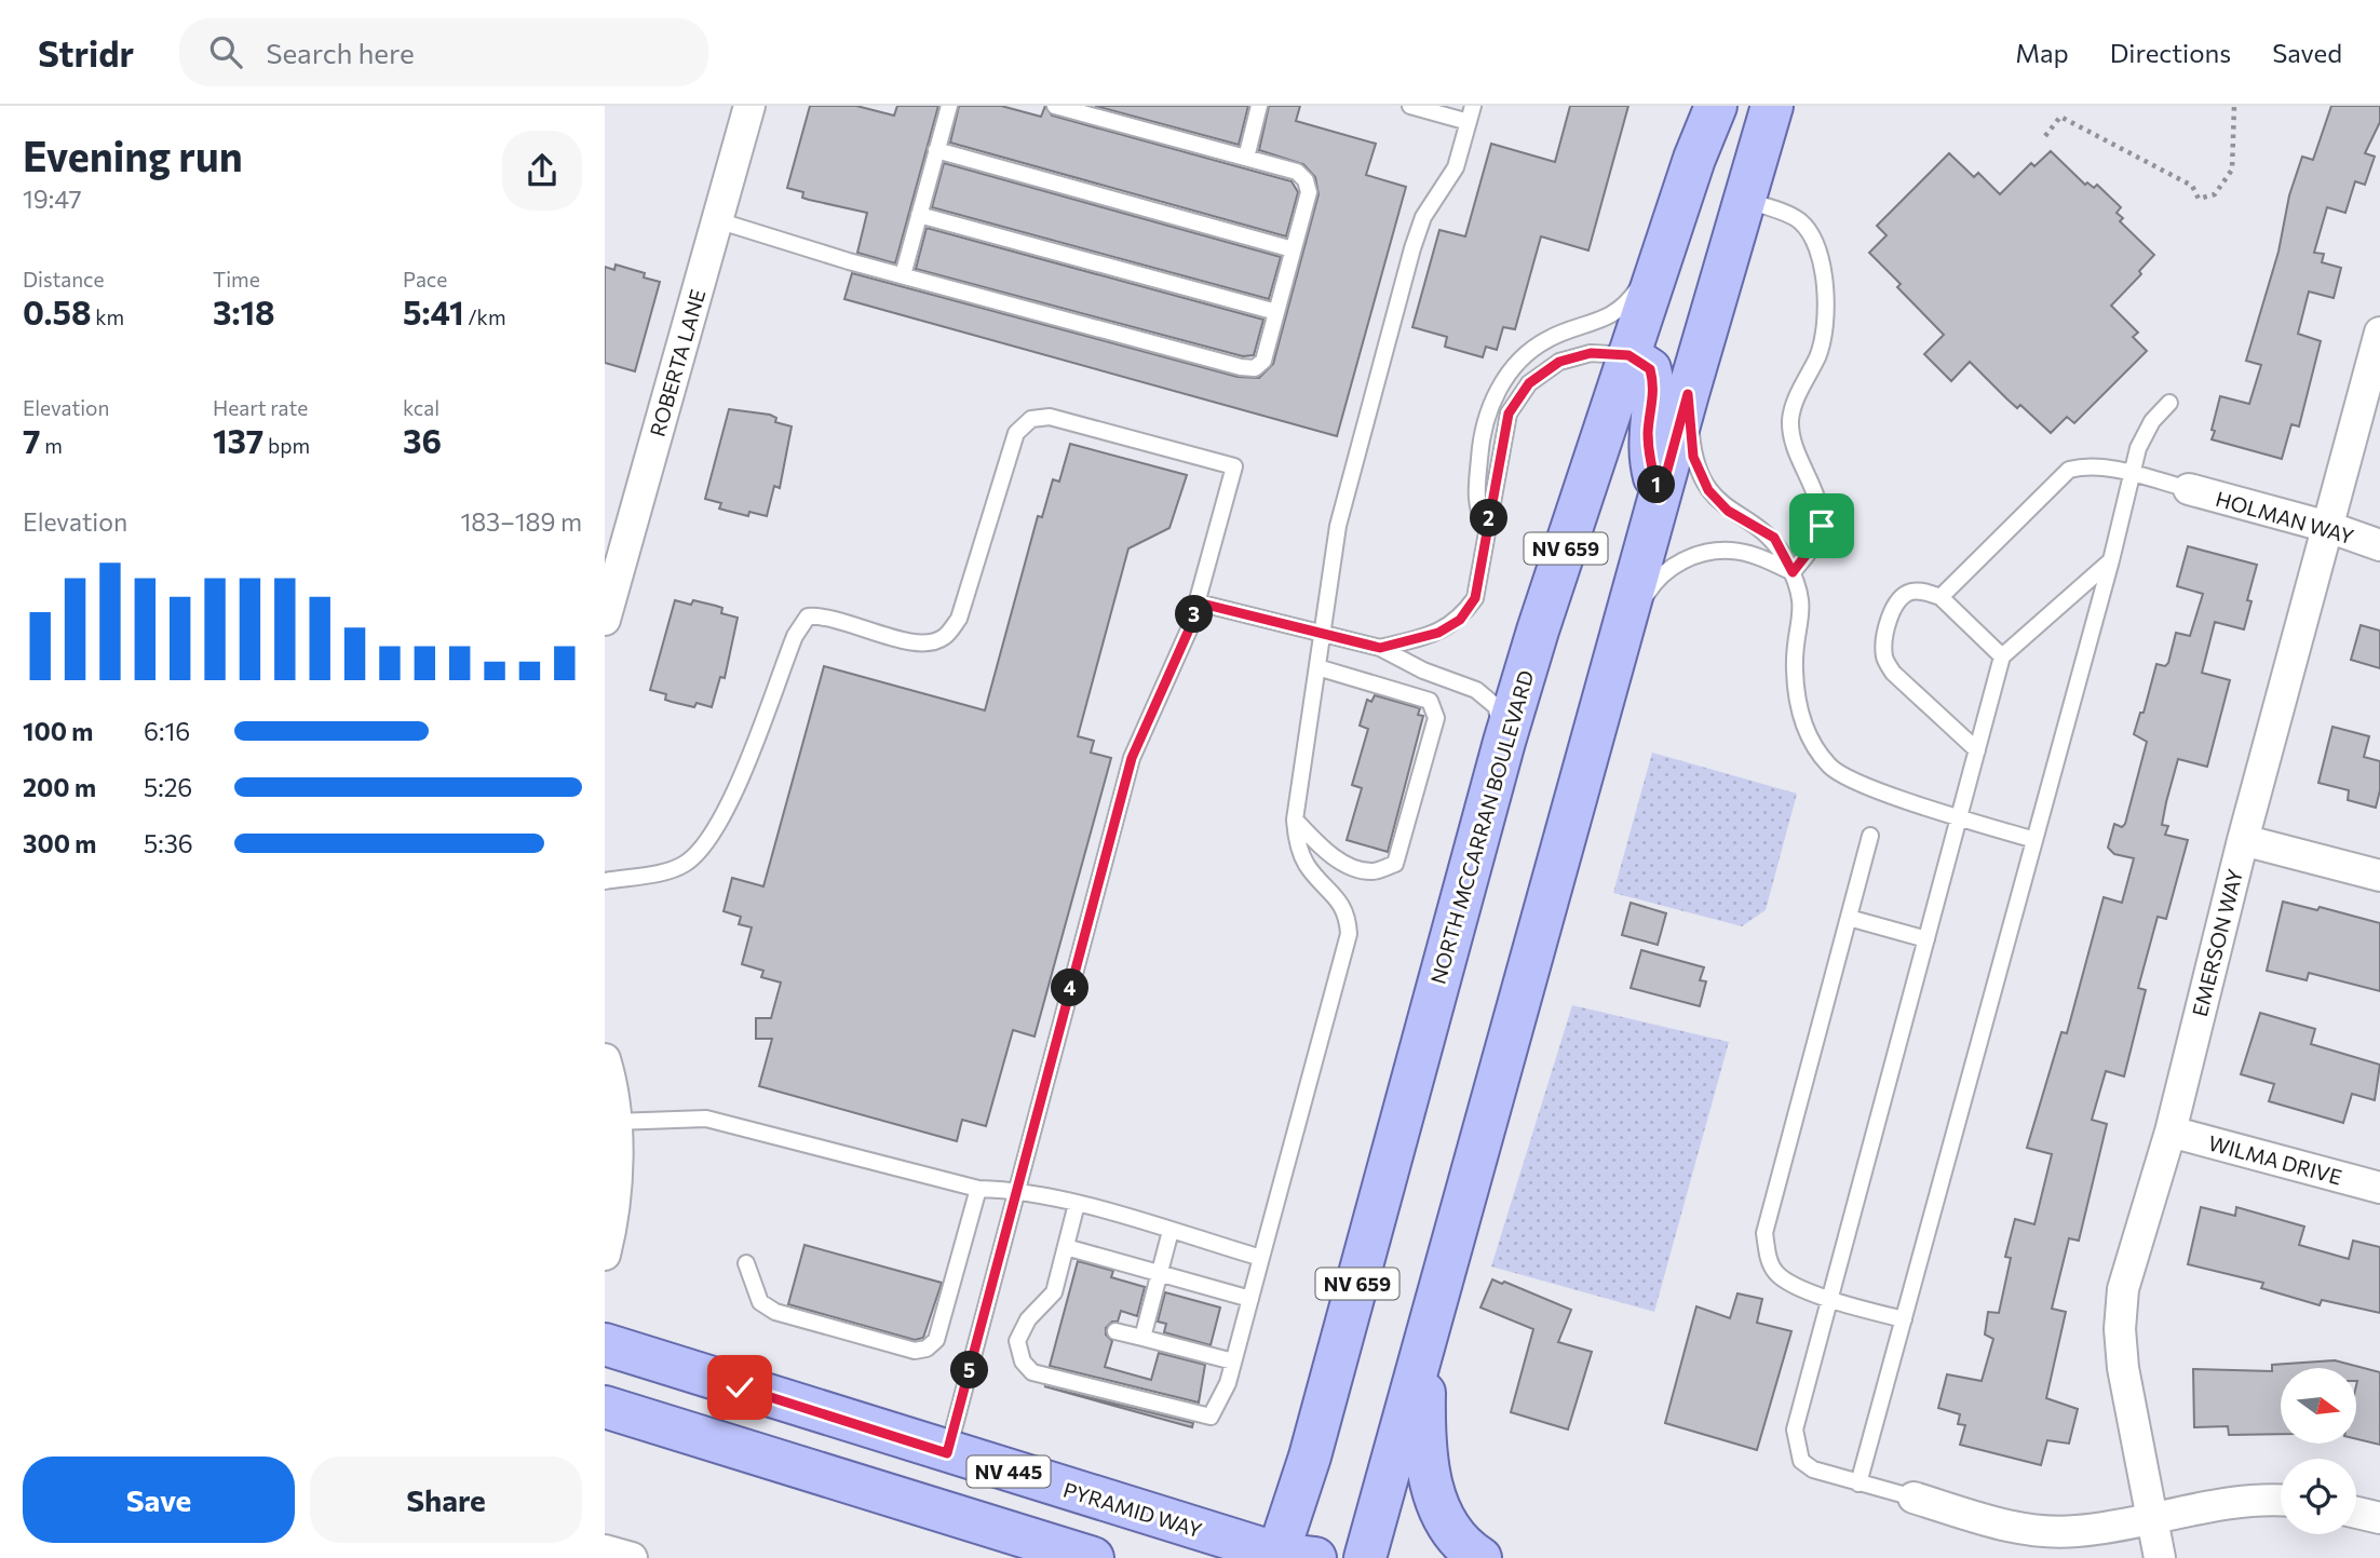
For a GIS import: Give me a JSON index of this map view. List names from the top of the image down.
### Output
{
  "streets": {
    "main road": [
      "NV 659",
      "NORTH MCCARRAN BOULEVARD",
      "NV 445",
      "PYRAMID WAY"
    ],
    "street": [
      "ROBERTA LANE",
      "HOLMAN WAY",
      "EMERSON WAY",
      "WILMA DRIVE"
    ]
  },
  "crossings": [
    ["HOLMAN WAY", "EMERSON WAY"],
    ["NORTH MCCARRAN BOULEVARD", "PYRAMID WAY"],
    ["EMERSON WAY", "WILMA DRIVE"]
  ],
  "north": "right",
  "page": {
    "header": "Stridr",
    "search": "Search here",
    "nav": ["Map", "Directions", "Saved"],
    "heading": ["Evening run", "19:47"],
    "stats": [
      ["Distance", "0.58 km"],
      ["Time", "3:18"],
      ["Pace", "5:41 /km"],
      ["Elevation", "7 m"],
      ["Heart rate", "137 bpm"],
      ["kcal", "36"]
    ],
    "pins": [
      "1",
      "2",
      "3",
      "4",
      "5"
    ],
    "chart": ["Elevation", "183–189 m"],
    "list": [
      {
        "name": "100 m",
        "note": "6:16"
      },
      {
        "name": "200 m",
        "note": "5:26"
      },
      {
        "name": "300 m",
        "note": "5:36"
      }
    ],
    "buttons": ["Save", "Share"]
  }
}
